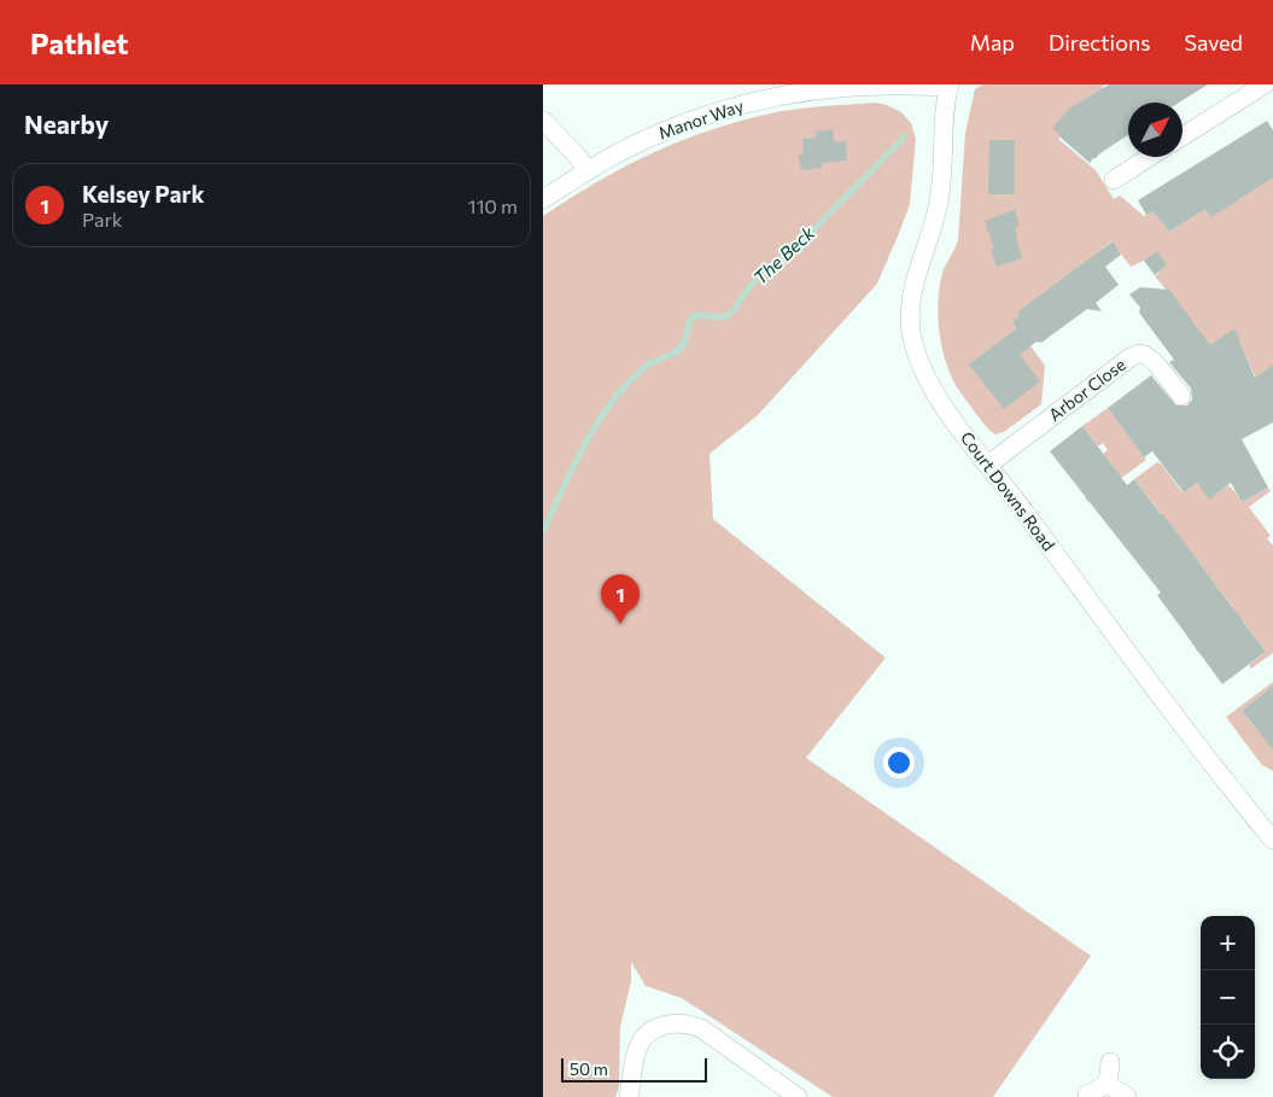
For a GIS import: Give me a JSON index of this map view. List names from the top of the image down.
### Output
{
  "streets": {
    "street": ["Manor Way", "Arbor Close", "Court Downs Road"]
  },
  "crossings": [
    ["Manor Way", "Court Downs Road"],
    ["Arbor Close", "Court Downs Road"]
  ],
  "water": ["The Beck"],
  "scale_bar": "50 m",
  "north": "top right",
  "page": {
    "header": "Pathlet",
    "nav": ["Map", "Directions", "Saved"],
    "heading": "Nearby",
    "list": [
      {
        "mark": "1",
        "name": "Kelsey Park",
        "note": "Park",
        "value": "110 m"
      }
    ],
    "pins": "1",
    "map_buttons": ["+", "−"],
    "scale": "50 m"
  }
}
